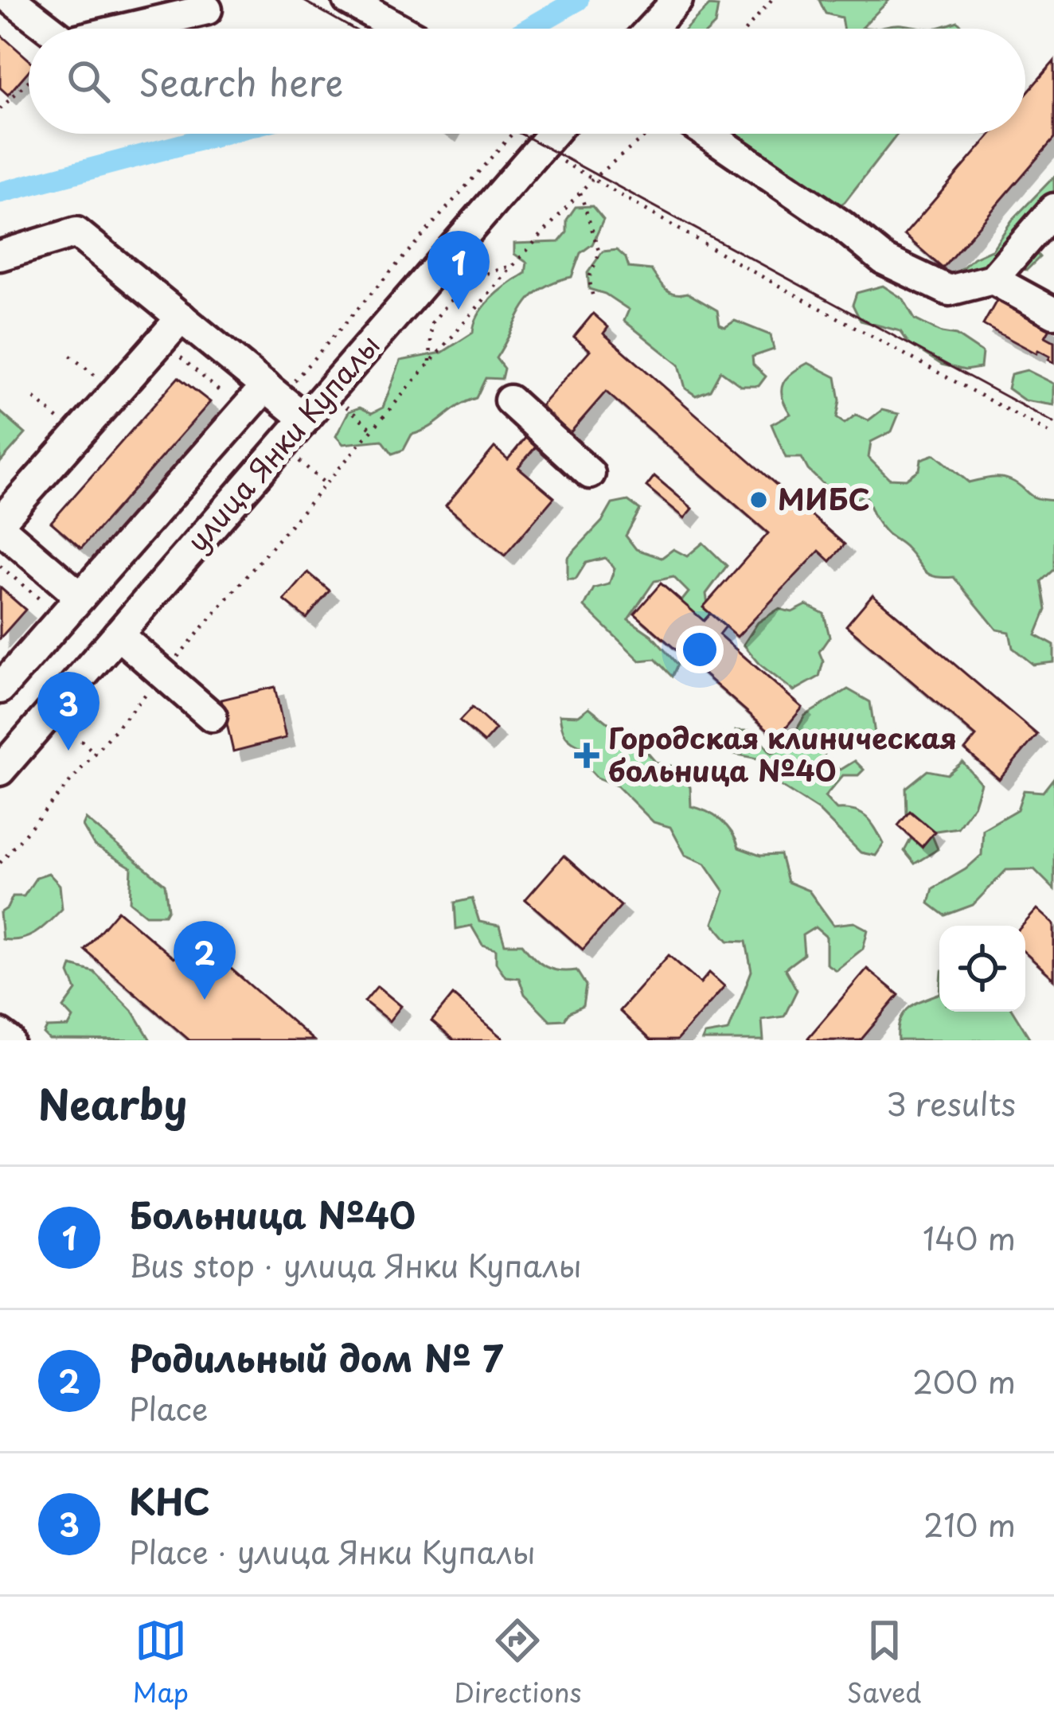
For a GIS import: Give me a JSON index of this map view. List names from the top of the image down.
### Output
{
  "streets": {
    "street": ["улица Янки Купалы"]
  },
  "places": {
    "other": ["МИБС"],
    "health": ["Городская клиническая больница №40"]
  },
  "page": {
    "search": "Search here",
    "pins": ["1", "3", "2"],
    "heading": ["Nearby", "3 results"],
    "list": [
      {
        "mark": "1",
        "name": "Больница №40",
        "note": "Bus stop · улица Янки Купалы",
        "value": "140 m"
      },
      {
        "mark": "2",
        "name": "Родильный дом № 7",
        "note": "Place",
        "value": "200 m"
      },
      {
        "mark": "3",
        "name": "КНС",
        "note": "Place · улица Янки Купалы",
        "value": "210 m"
      }
    ],
    "nav": ["Map", "Directions", "Saved"]
  }
}
